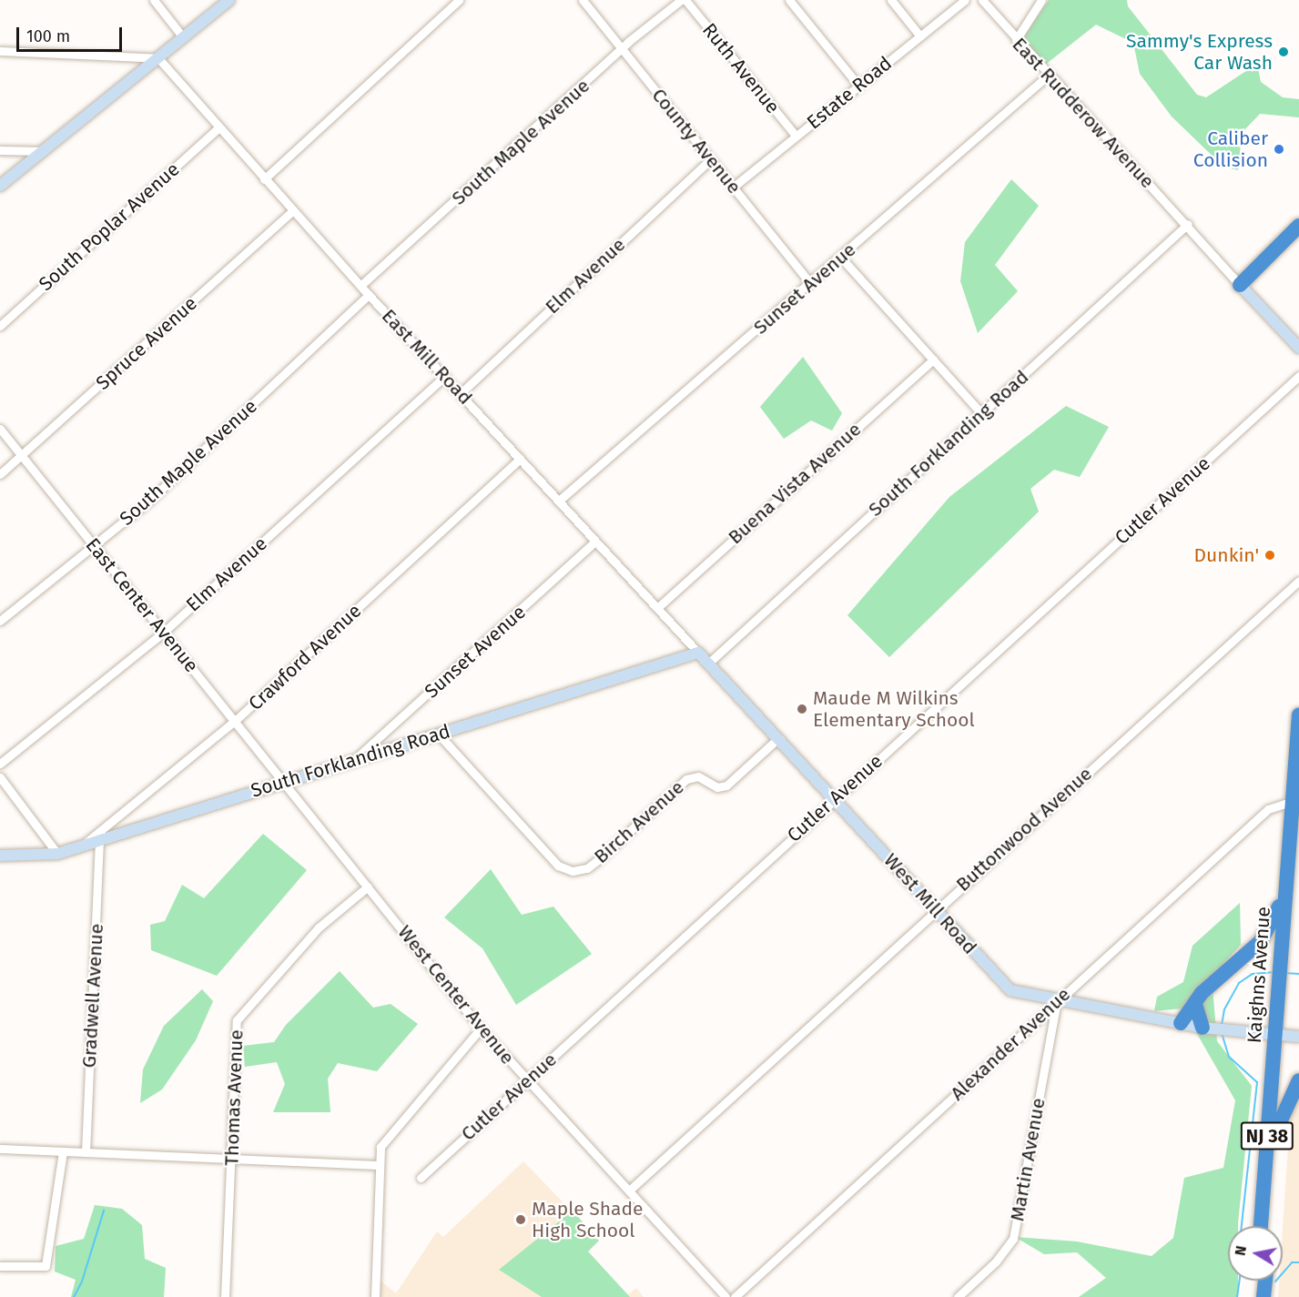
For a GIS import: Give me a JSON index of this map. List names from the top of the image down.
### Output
{
  "streets": {
    "highway": ["Kaighns Avenue", "NJ 38"],
    "street": [
      "Ruth Avenue",
      "Estate Road",
      "East Rudderow Avenue",
      "County Avenue",
      "South Maple Avenue",
      "South Poplar Avenue",
      "Elm Avenue",
      "Sunset Avenue",
      "Spruce Avenue",
      "East Mill Road",
      "South Forklanding Road",
      "Buena Vista Avenue",
      "Cutler Avenue",
      "East Center Avenue",
      "Crawford Avenue",
      "Birch Avenue",
      "Buttonwood Avenue",
      "West Mill Road",
      "West Center Avenue",
      "Gradwell Avenue",
      "Alexander Avenue",
      "Thomas Avenue",
      "Martin Avenue"
    ]
  },
  "crossings": [
    ["Ruth Avenue", "Estate Road"],
    ["Estate Road", "County Avenue"],
    ["East Rudderow Avenue", "Sunset Avenue"],
    ["East Rudderow Avenue", "South Forklanding Road"],
    ["County Avenue", "South Maple Avenue"],
    ["County Avenue", "Elm Avenue"],
    ["County Avenue", "Sunset Avenue"],
    ["South Maple Avenue", "East Mill Road"],
    ["South Maple Avenue", "East Center Avenue"],
    ["South Poplar Avenue", "East Mill Road"],
    ["Elm Avenue", "East Mill Road"],
    ["Elm Avenue", "East Center Avenue"],
    ["Sunset Avenue", "East Mill Road"],
    ["Sunset Avenue", "South Forklanding Road"],
    ["Spruce Avenue", "East Mill Road"],
    ["Spruce Avenue", "East Center Avenue"],
    ["East Mill Road", "South Forklanding Road"],
    ["East Mill Road", "Buena Vista Avenue"],
    ["East Mill Road", "Crawford Avenue"],
    ["East Mill Road", "West Mill Road"],
    ["South Forklanding Road", "East Center Avenue"],
    ["South Forklanding Road", "Crawford Avenue"],
    ["South Forklanding Road", "Birch Avenue"],
    ["South Forklanding Road", "West Mill Road"],
    ["South Forklanding Road", "West Center Avenue"],
    ["South Forklanding Road", "Gradwell Avenue"],
    ["Cutler Avenue", "West Mill Road"],
    ["Cutler Avenue", "West Center Avenue"],
    ["East Center Avenue", "Crawford Avenue"],
    ["East Center Avenue", "West Center Avenue"],
    ["Birch Avenue", "West Mill Road"],
    ["Buttonwood Avenue", "West Mill Road"],
    ["Buttonwood Avenue", "West Center Avenue"],
    ["West Mill Road", "Kaighns Avenue"],
    ["West Mill Road", "Alexander Avenue"],
    ["West Mill Road", "Martin Avenue"],
    ["Kaighns Avenue", "Alexander Avenue"],
    ["West Center Avenue", "Thomas Avenue"],
    ["Alexander Avenue", "Martin Avenue"]
  ],
  "places": [
    "Sammy's Express Car Wash",
    "Caliber Collision",
    "Dunkin'",
    "Maude M Wilkins Elementary School",
    "Maple Shade High School"
  ],
  "scale_bar": "100 m",
  "north": "left"
}
